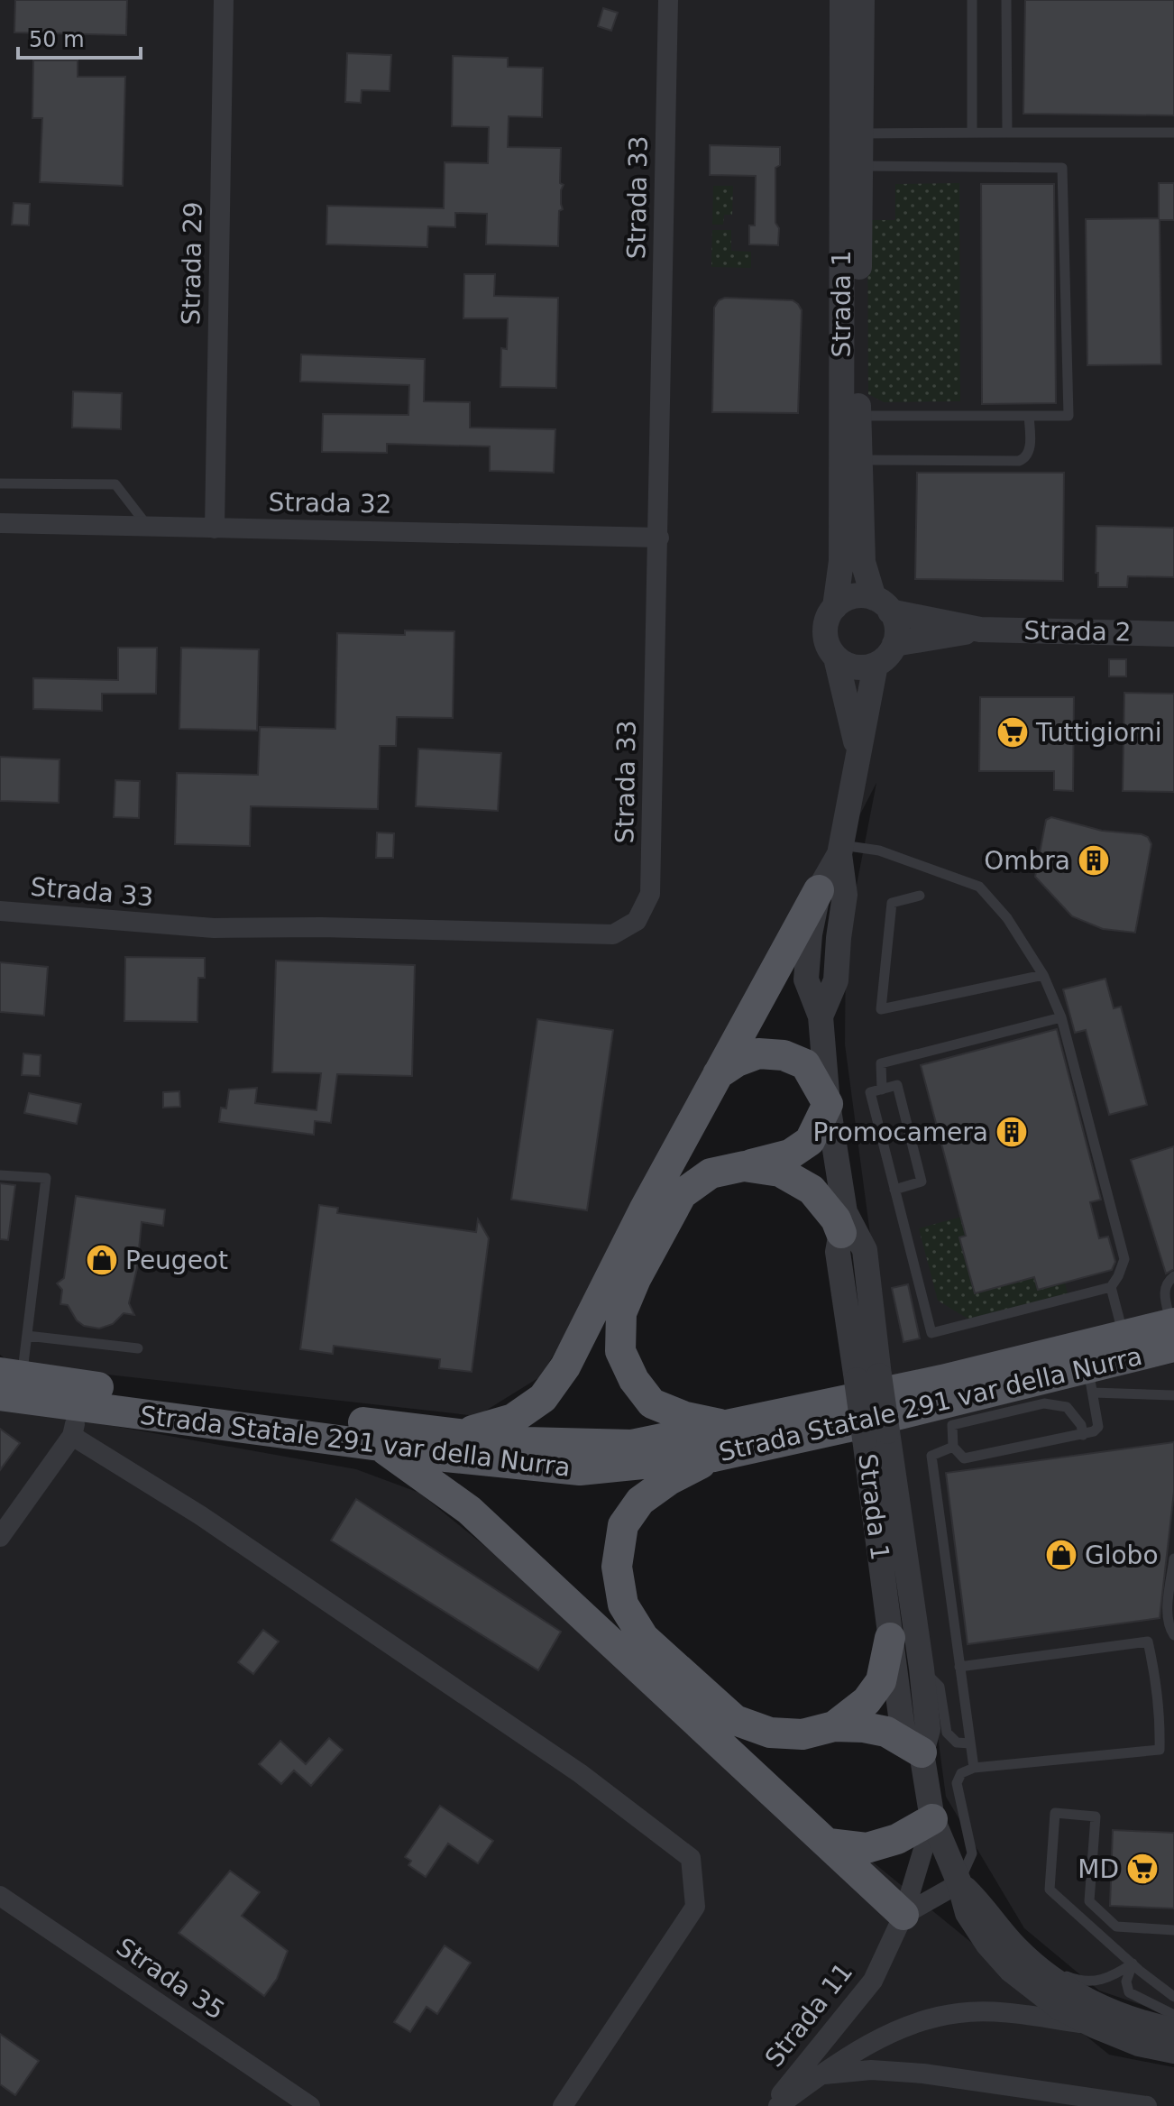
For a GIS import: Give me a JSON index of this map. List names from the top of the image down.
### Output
{
  "streets": {
    "main road": ["Strada Statale 291 var della Nurra"],
    "street": [
      "Strada 33",
      "Strada 29",
      "Strada 1",
      "Strada 32",
      "Strada 2",
      "Strada 35",
      "Strada 11"
    ]
  },
  "crossings": [
    ["Strada 33", "Strada 32"],
    ["Strada 29", "Strada 32"],
    ["Strada 1", "Strada 2"],
    ["Strada 1", "Strada 11"]
  ],
  "places": {
    "supermarket": ["Tuttigiorni", "MD"],
    "building": ["Ombra", "Promocamera"],
    "shop": ["Peugeot", "Globo"]
  },
  "scale_bar": "50 m"
}
